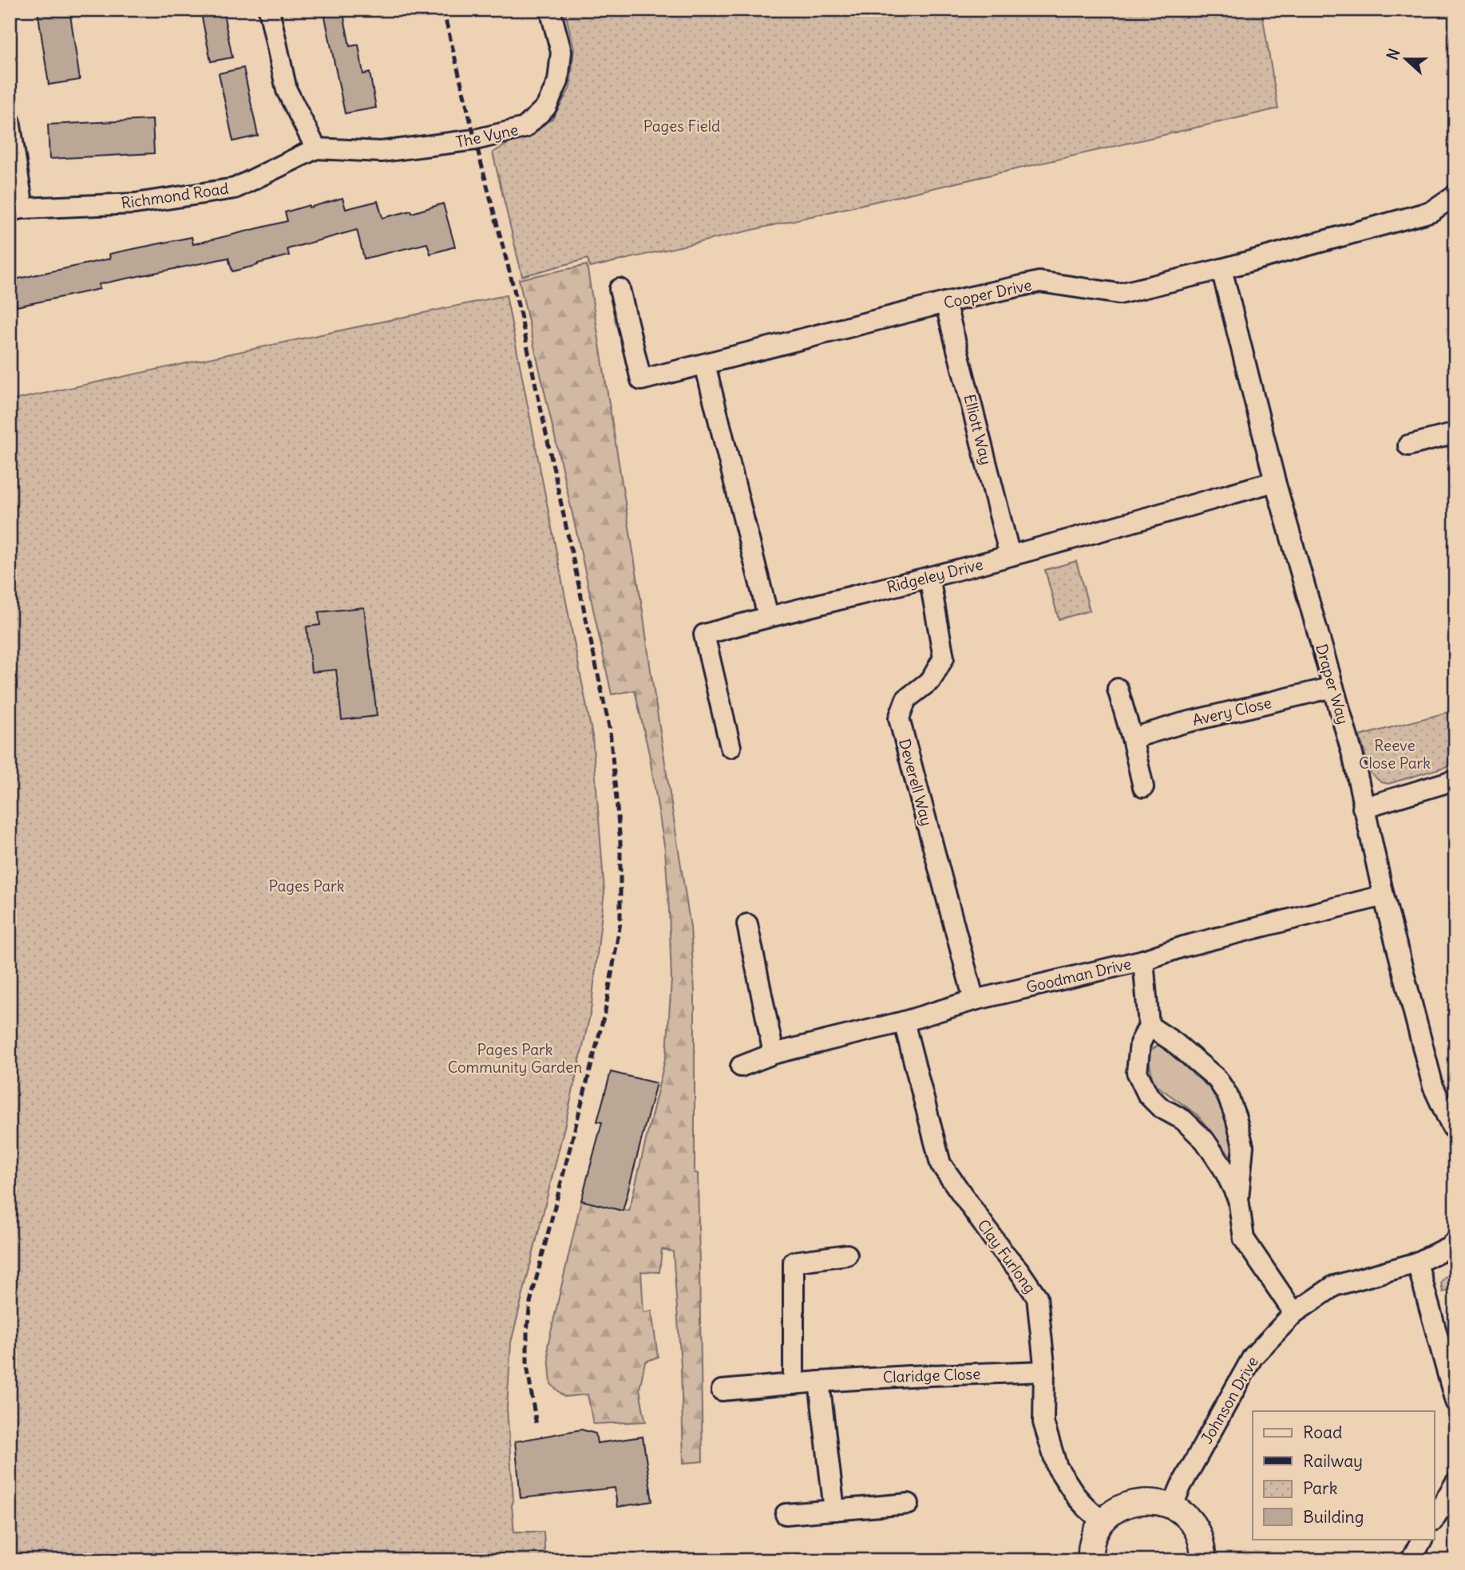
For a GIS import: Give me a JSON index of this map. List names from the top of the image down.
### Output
{
  "streets": {
    "street": [
      "The Vyne",
      "Richmond Road",
      "Cooper Drive",
      "Elliott Way",
      "Ridgeley Drive",
      "Draper Way",
      "Avery Close",
      "Deverell Way",
      "Goodman Drive",
      "Clay Furlong",
      "Claridge Close",
      "Johnson Drive"
    ]
  },
  "crossings": [
    ["The Vyne", "Richmond Road"],
    ["Cooper Drive", "Elliott Way"],
    ["Cooper Drive", "Draper Way"],
    ["Elliott Way", "Ridgeley Drive"],
    ["Ridgeley Drive", "Draper Way"],
    ["Ridgeley Drive", "Deverell Way"],
    ["Draper Way", "Avery Close"],
    ["Draper Way", "Goodman Drive"],
    ["Deverell Way", "Goodman Drive"],
    ["Goodman Drive", "Clay Furlong"],
    ["Clay Furlong", "Claridge Close"]
  ],
  "parks": [
    "Pages Field",
    "Reeve Close Park",
    "Pages Park",
    "Pages Park Community Garden"
  ],
  "legend": [
    "Road",
    "Railway",
    "Park",
    "Building"
  ],
  "north": "left"
}
